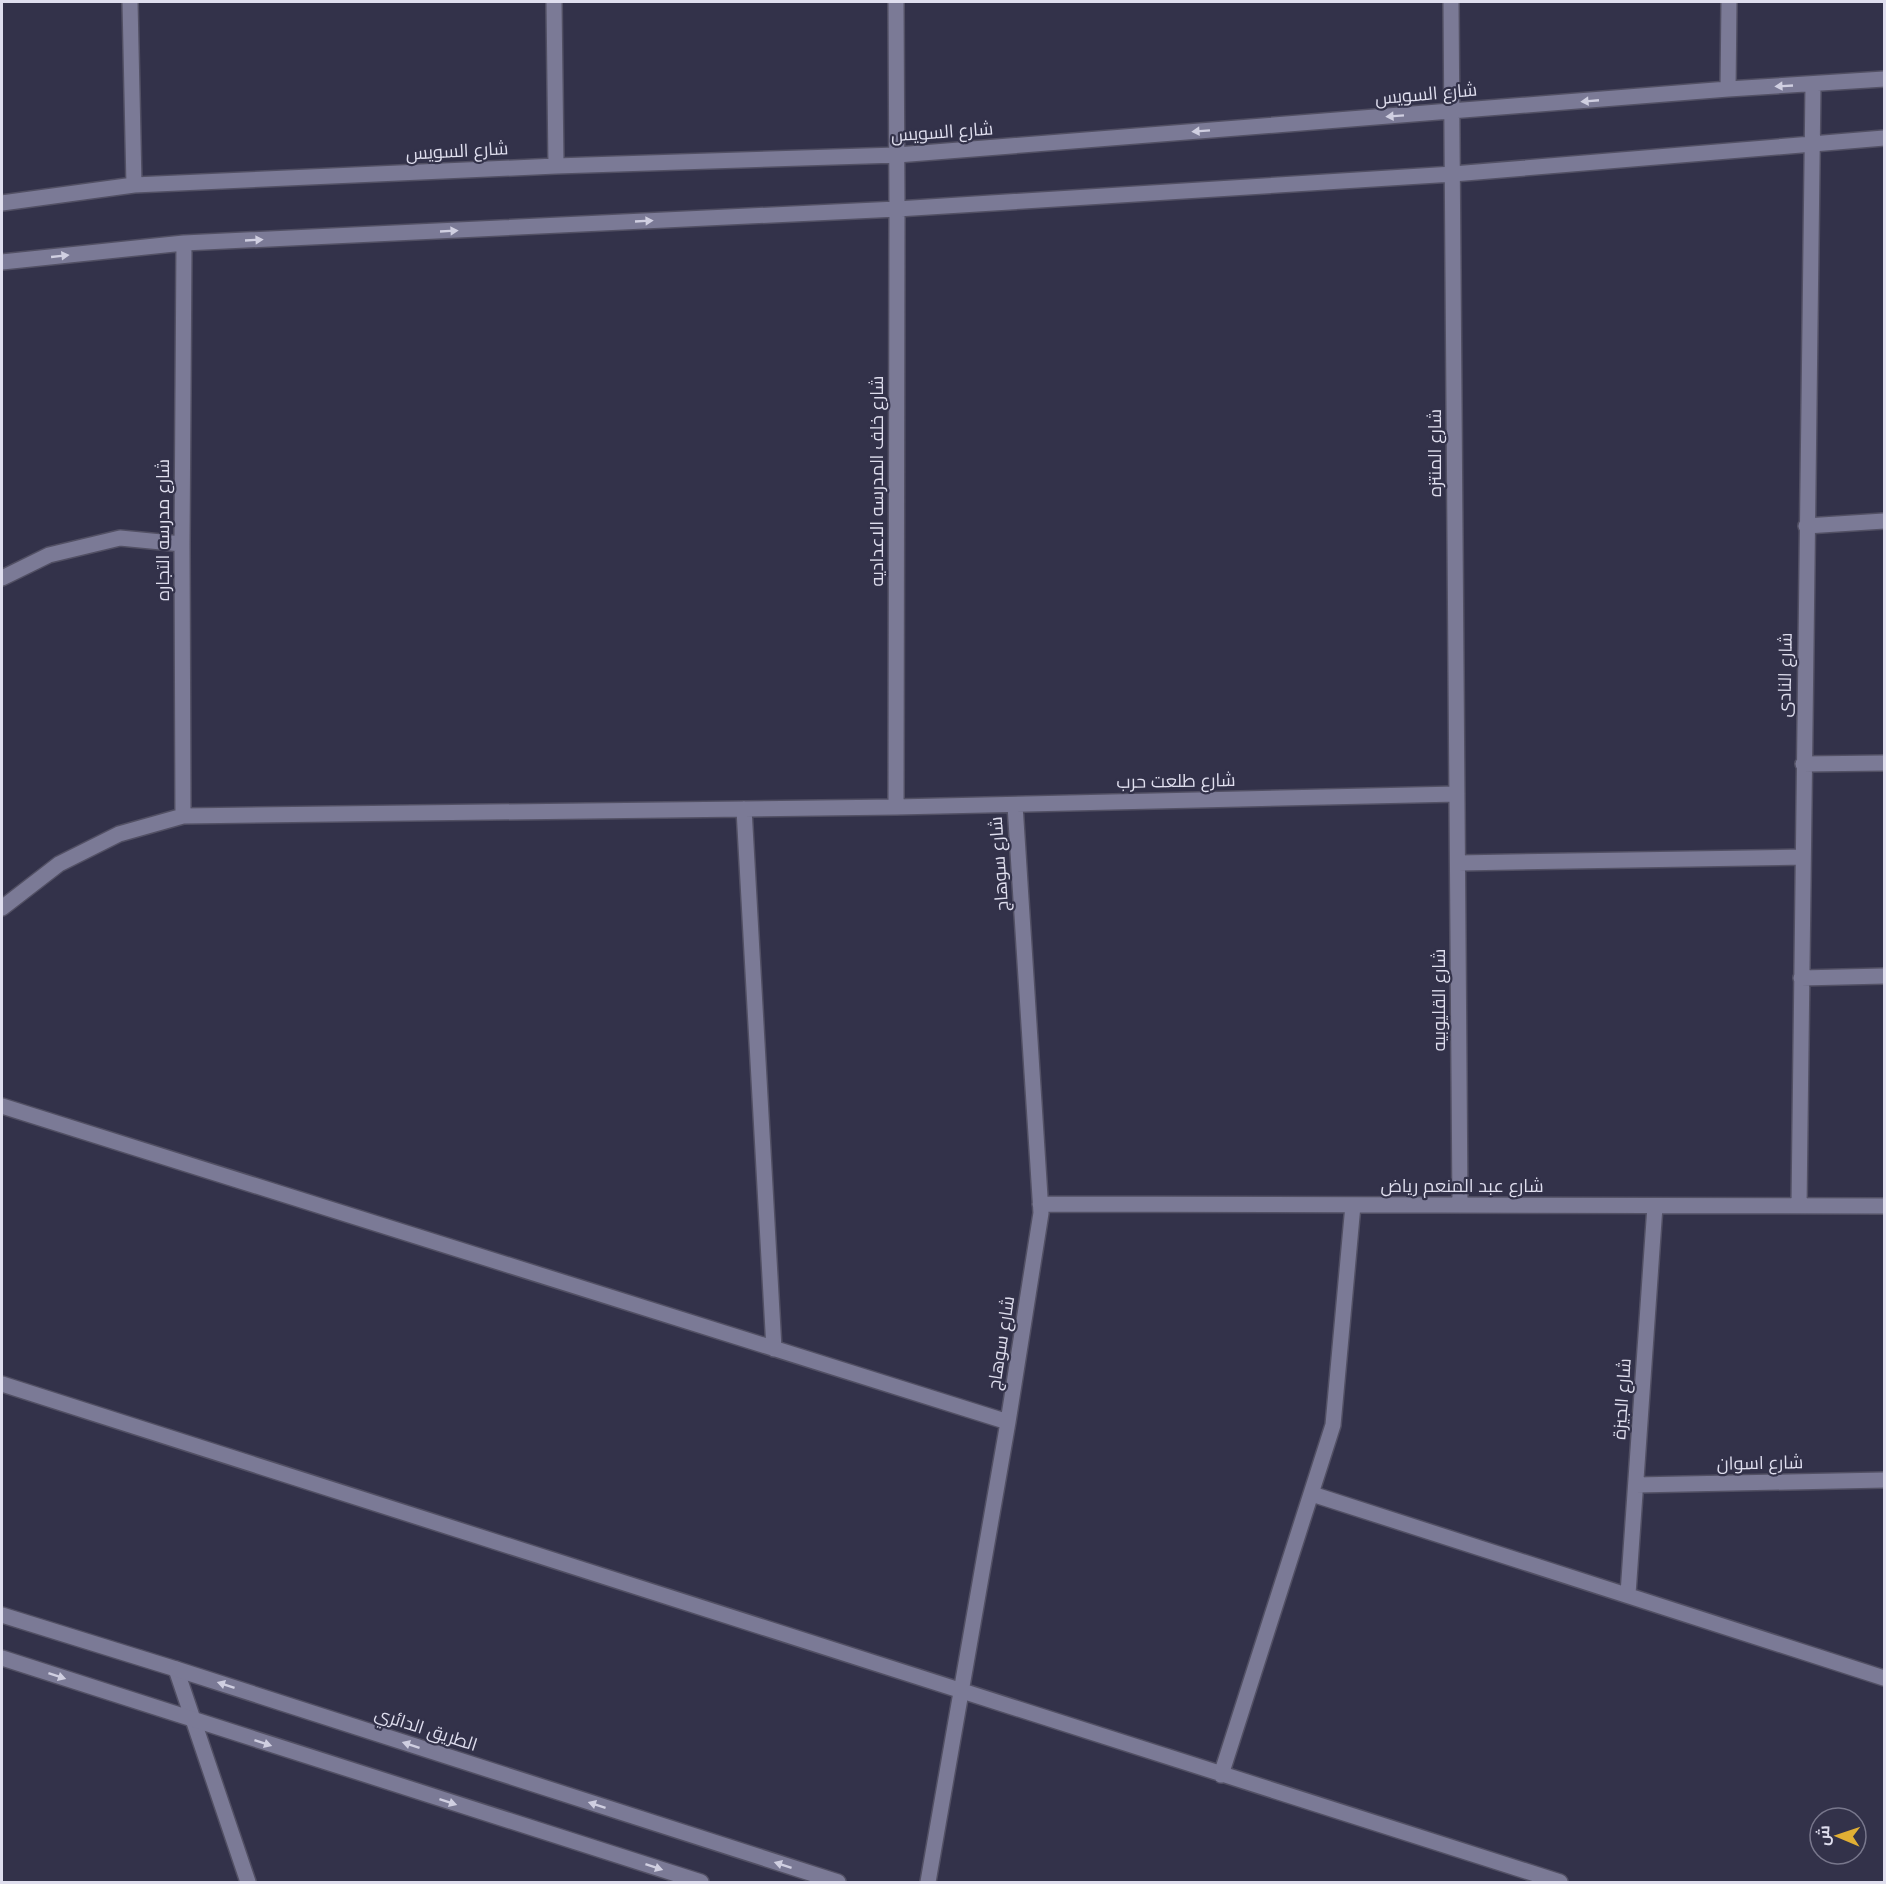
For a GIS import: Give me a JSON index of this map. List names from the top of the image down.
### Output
{
  "streets": {
    "street": [
      "شارع السويس",
      "شارع المنتزه",
      "شارع خلف المدرسه الاعداديه",
      "شارع مدرسه التجاره",
      "شارع النادى",
      "شارع طلعت حرب",
      "شارع سوهاج",
      "شارع القليوبيه",
      "شارع عبد المنعم رياض",
      "شارع الجيزة",
      "شارع اسوان",
      "الطريق الدائري"
    ]
  },
  "crossings": [
    ["شارع السويس", "شارع المنتزه"],
    ["شارع السويس", "شارع خلف المدرسه الاعداديه"],
    ["شارع السويس", "شارع النادى"],
    ["شارع المنتزه", "شارع طلعت حرب"],
    ["شارع المنتزه", "شارع القليوبيه"],
    ["شارع خلف المدرسه الاعداديه", "شارع طلعت حرب"],
    ["شارع مدرسه التجاره", "شارع طلعت حرب"],
    ["شارع النادى", "شارع عبد المنعم رياض"],
    ["شارع طلعت حرب", "شارع سوهاج"],
    ["شارع طلعت حرب", "شارع القليوبيه"],
    ["شارع سوهاج", "شارع عبد المنعم رياض"],
    ["شارع القليوبيه", "شارع عبد المنعم رياض"],
    ["شارع عبد المنعم رياض", "شارع الجيزة"],
    ["شارع الجيزة", "شارع اسوان"]
  ],
  "north": "left"
}
